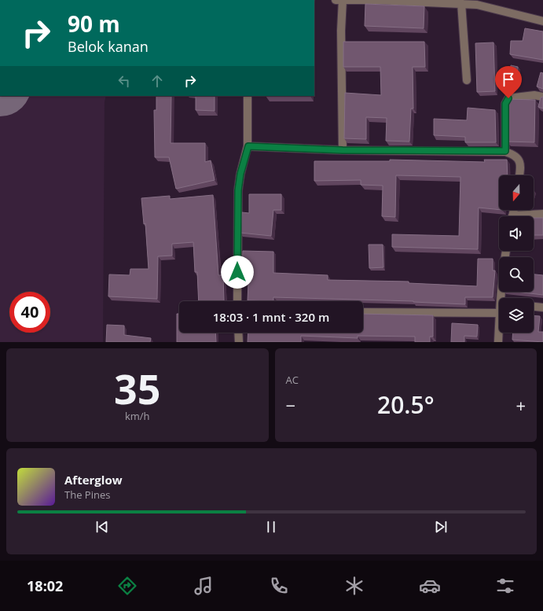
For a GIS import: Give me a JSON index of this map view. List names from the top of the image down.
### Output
{
  "north": "bottom",
  "page": {
    "turn": ["90 m", "Belok kanan"],
    "limit": "40",
    "trip": "18:03 · 1 mnt · 320 m",
    "tile": [
      ["35", "km/h"],
      "AC"
    ],
    "heat": ["−", "20.5°", "+"],
    "song": ["Afterglow", "The Pines"],
    "tabs": "18:02"
  }
}
